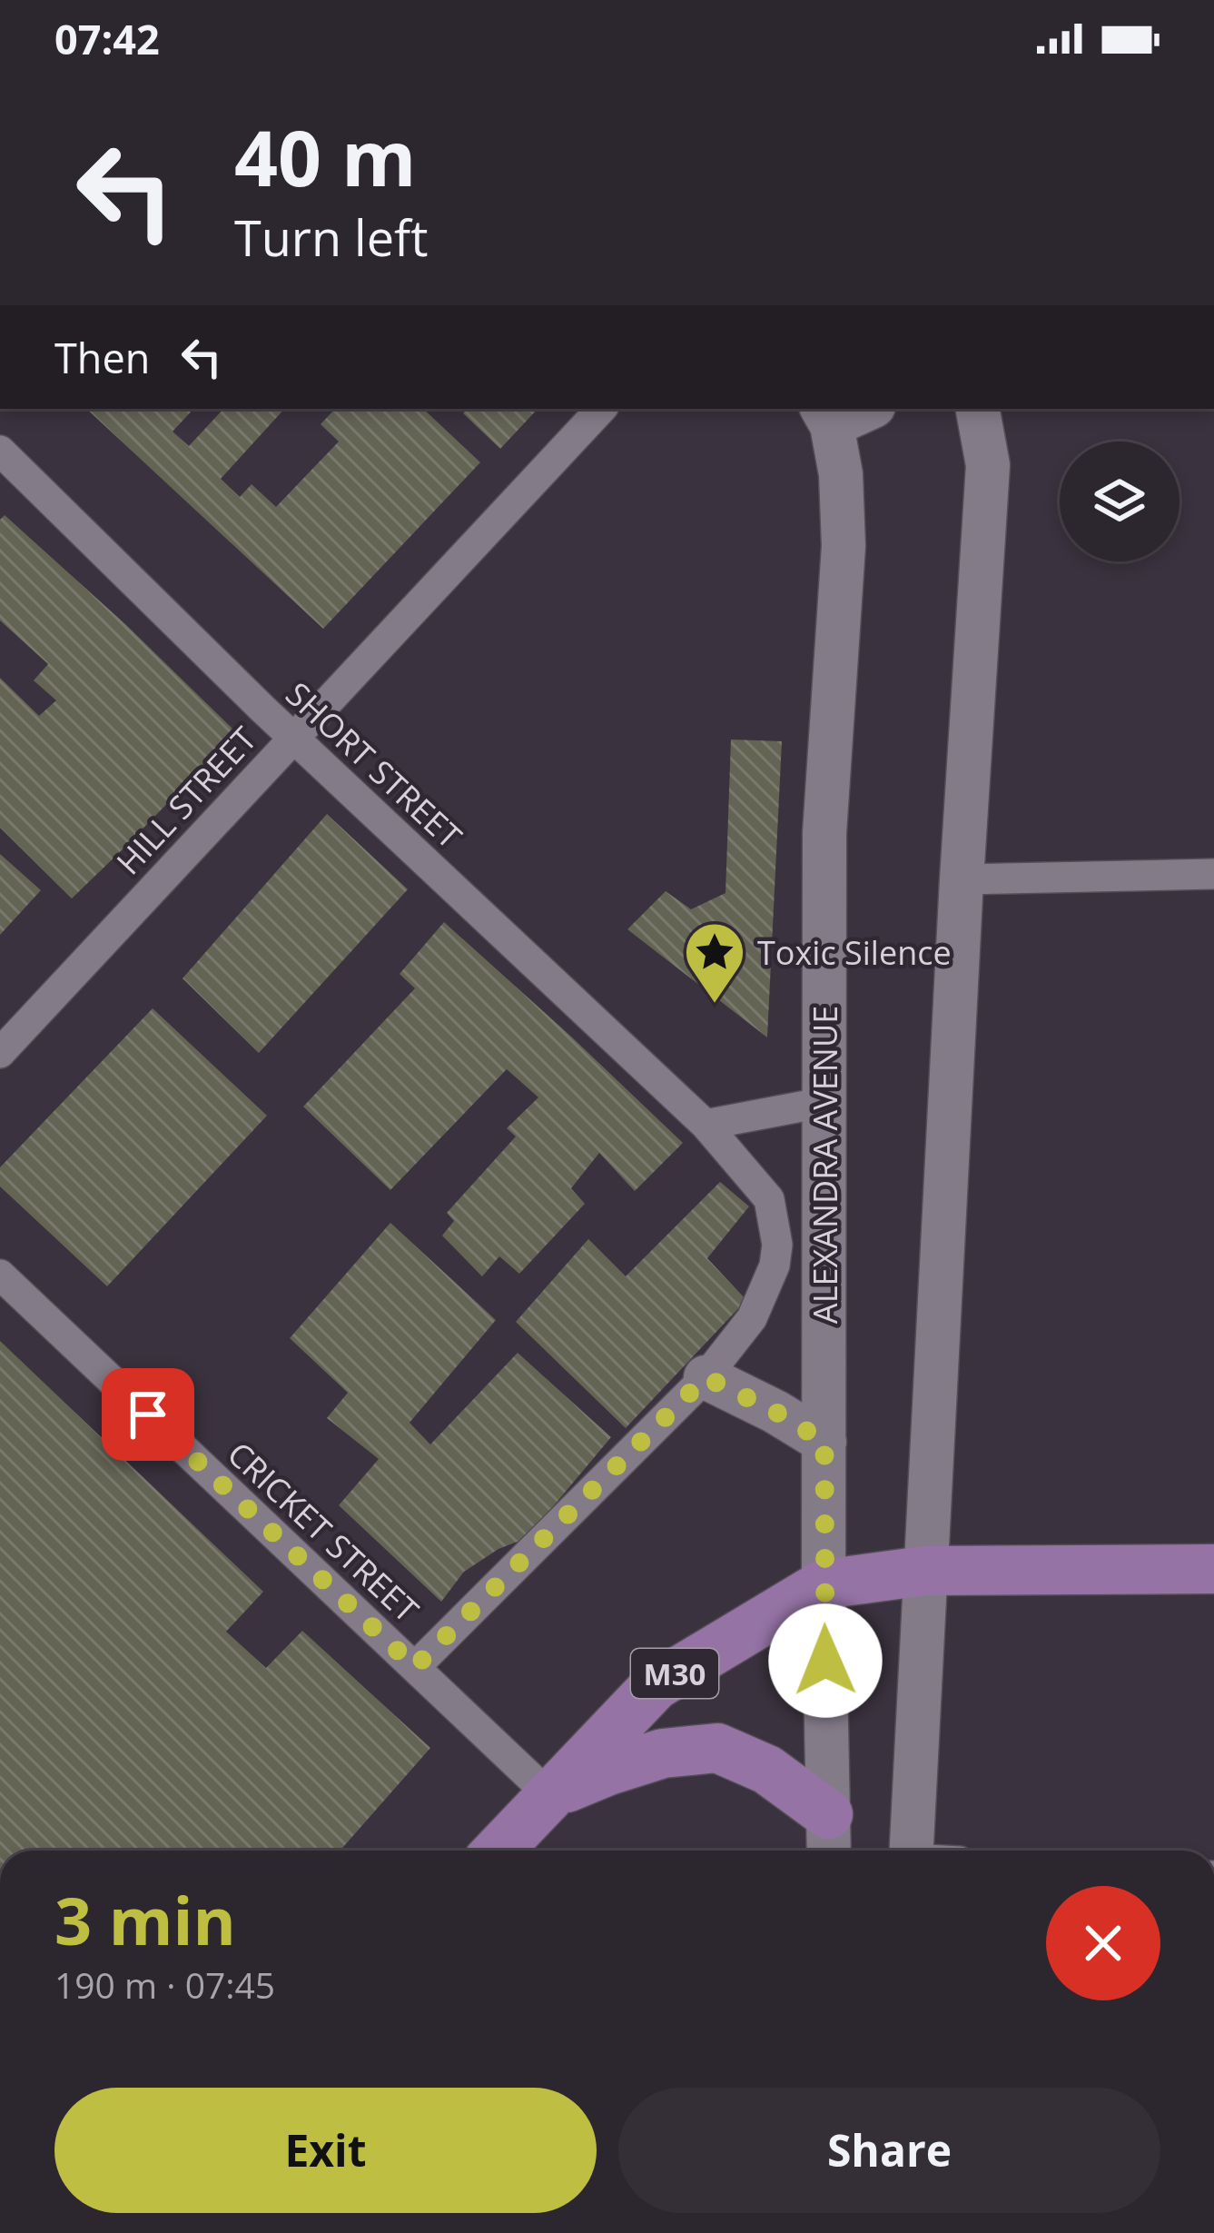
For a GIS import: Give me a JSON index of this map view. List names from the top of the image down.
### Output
{
  "streets": {
    "main road": ["ALEXANDRA AVENUE", "M30"],
    "street": ["SHORT STREET", "HILL STREET", "CRICKET STREET"]
  },
  "crossings": [
    ["SHORT STREET", "HILL STREET"],
    ["ALEXANDRA AVENUE", "M30"],
    ["CRICKET STREET", "M30"]
  ],
  "places": {
    "place": ["Toxic Silence"]
  },
  "page": {
    "status": "07:42",
    "turn": ["40 m", "Turn left"],
    "then": "Then",
    "heading": ["3 min", "190 m · 07:45"],
    "buttons": ["Exit", "Share"]
  }
}
